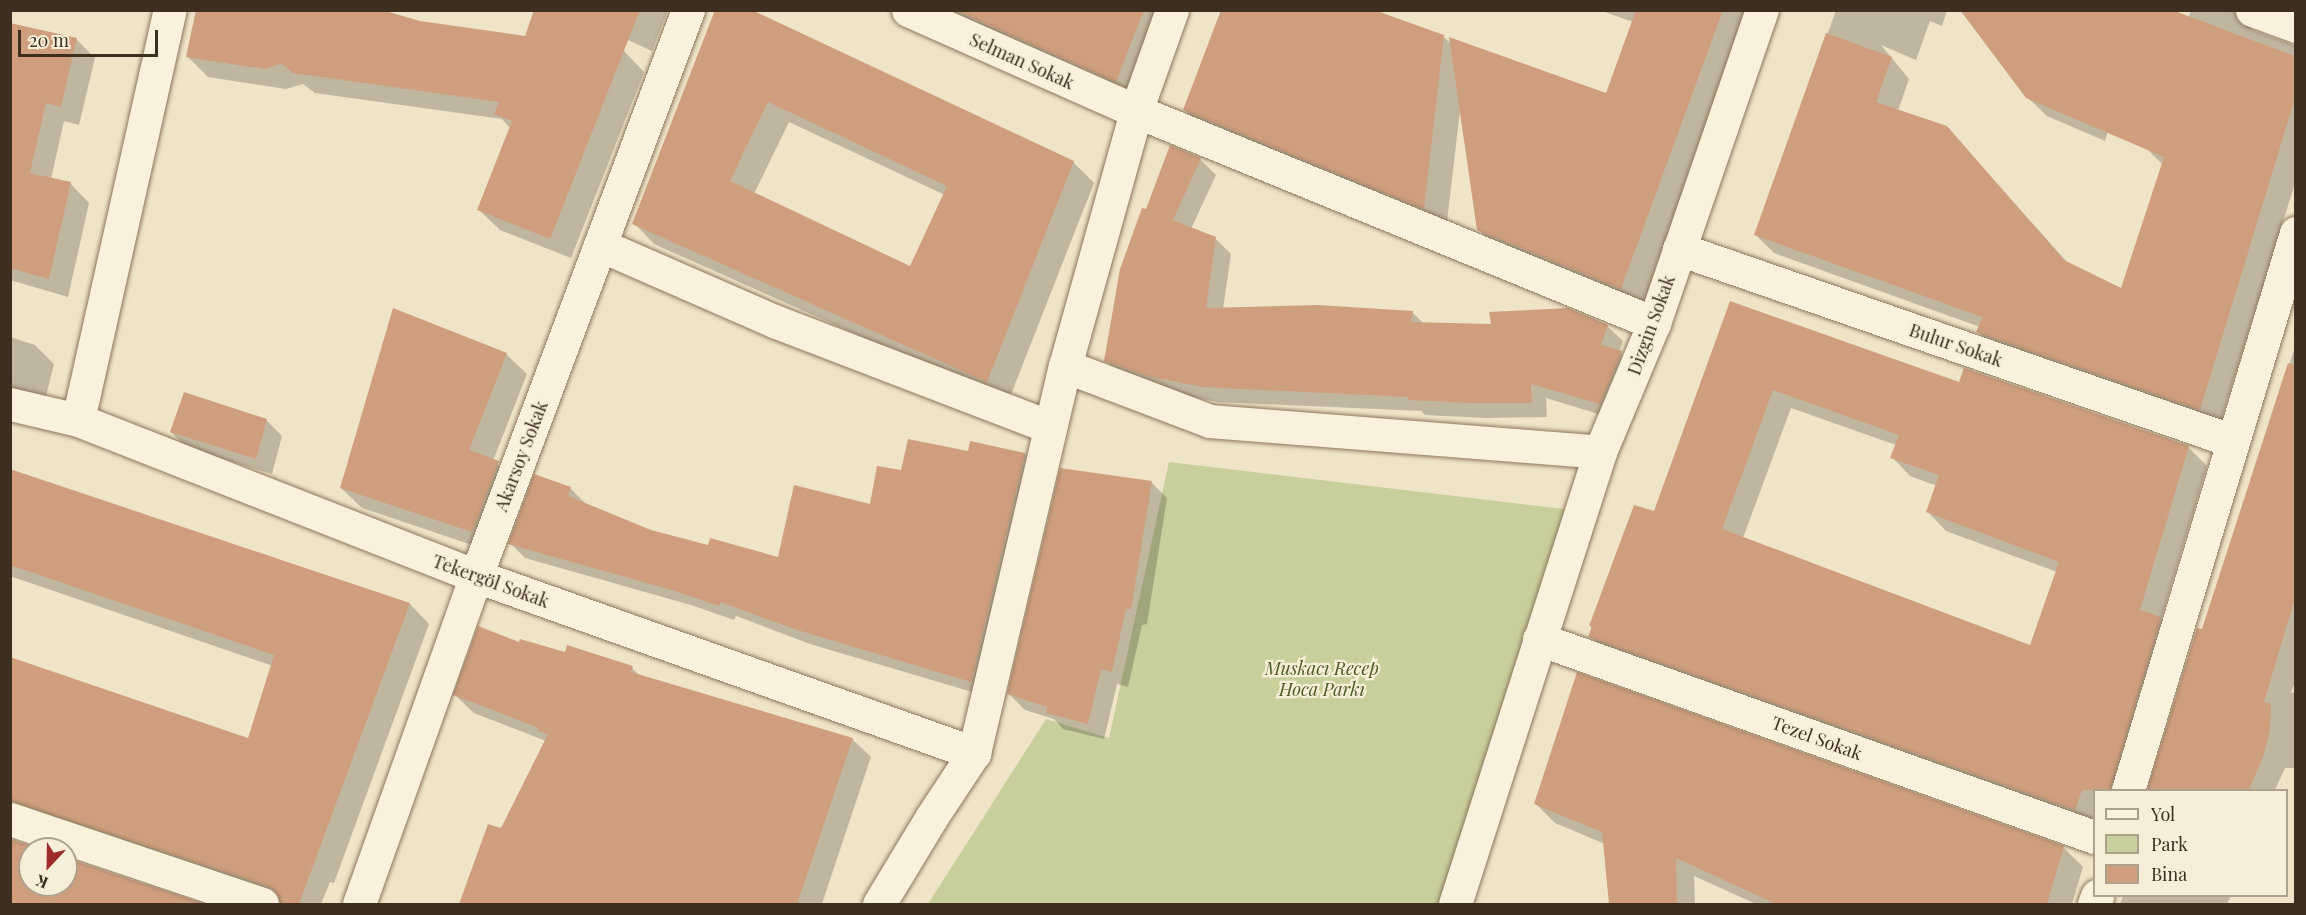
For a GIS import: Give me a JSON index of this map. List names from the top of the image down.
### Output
{
  "streets": {
    "street": [
      "Selman Sokak",
      "Dizgin Sokak",
      "Bulur Sokak",
      "Akarsoy Sokak",
      "Tekergöl Sokak",
      "Tezel Sokak"
    ]
  },
  "crossings": [
    ["Selman Sokak", "Dizgin Sokak"],
    ["Dizgin Sokak", "Bulur Sokak"],
    ["Dizgin Sokak", "Tezel Sokak"],
    ["Akarsoy Sokak", "Tekergöl Sokak"]
  ],
  "parks": ["Muskacı Recep Hoca Parkı"],
  "legend": ["Yol", "Park", "Bina"],
  "scale_bar": "20 m",
  "north": "bottom"
}
